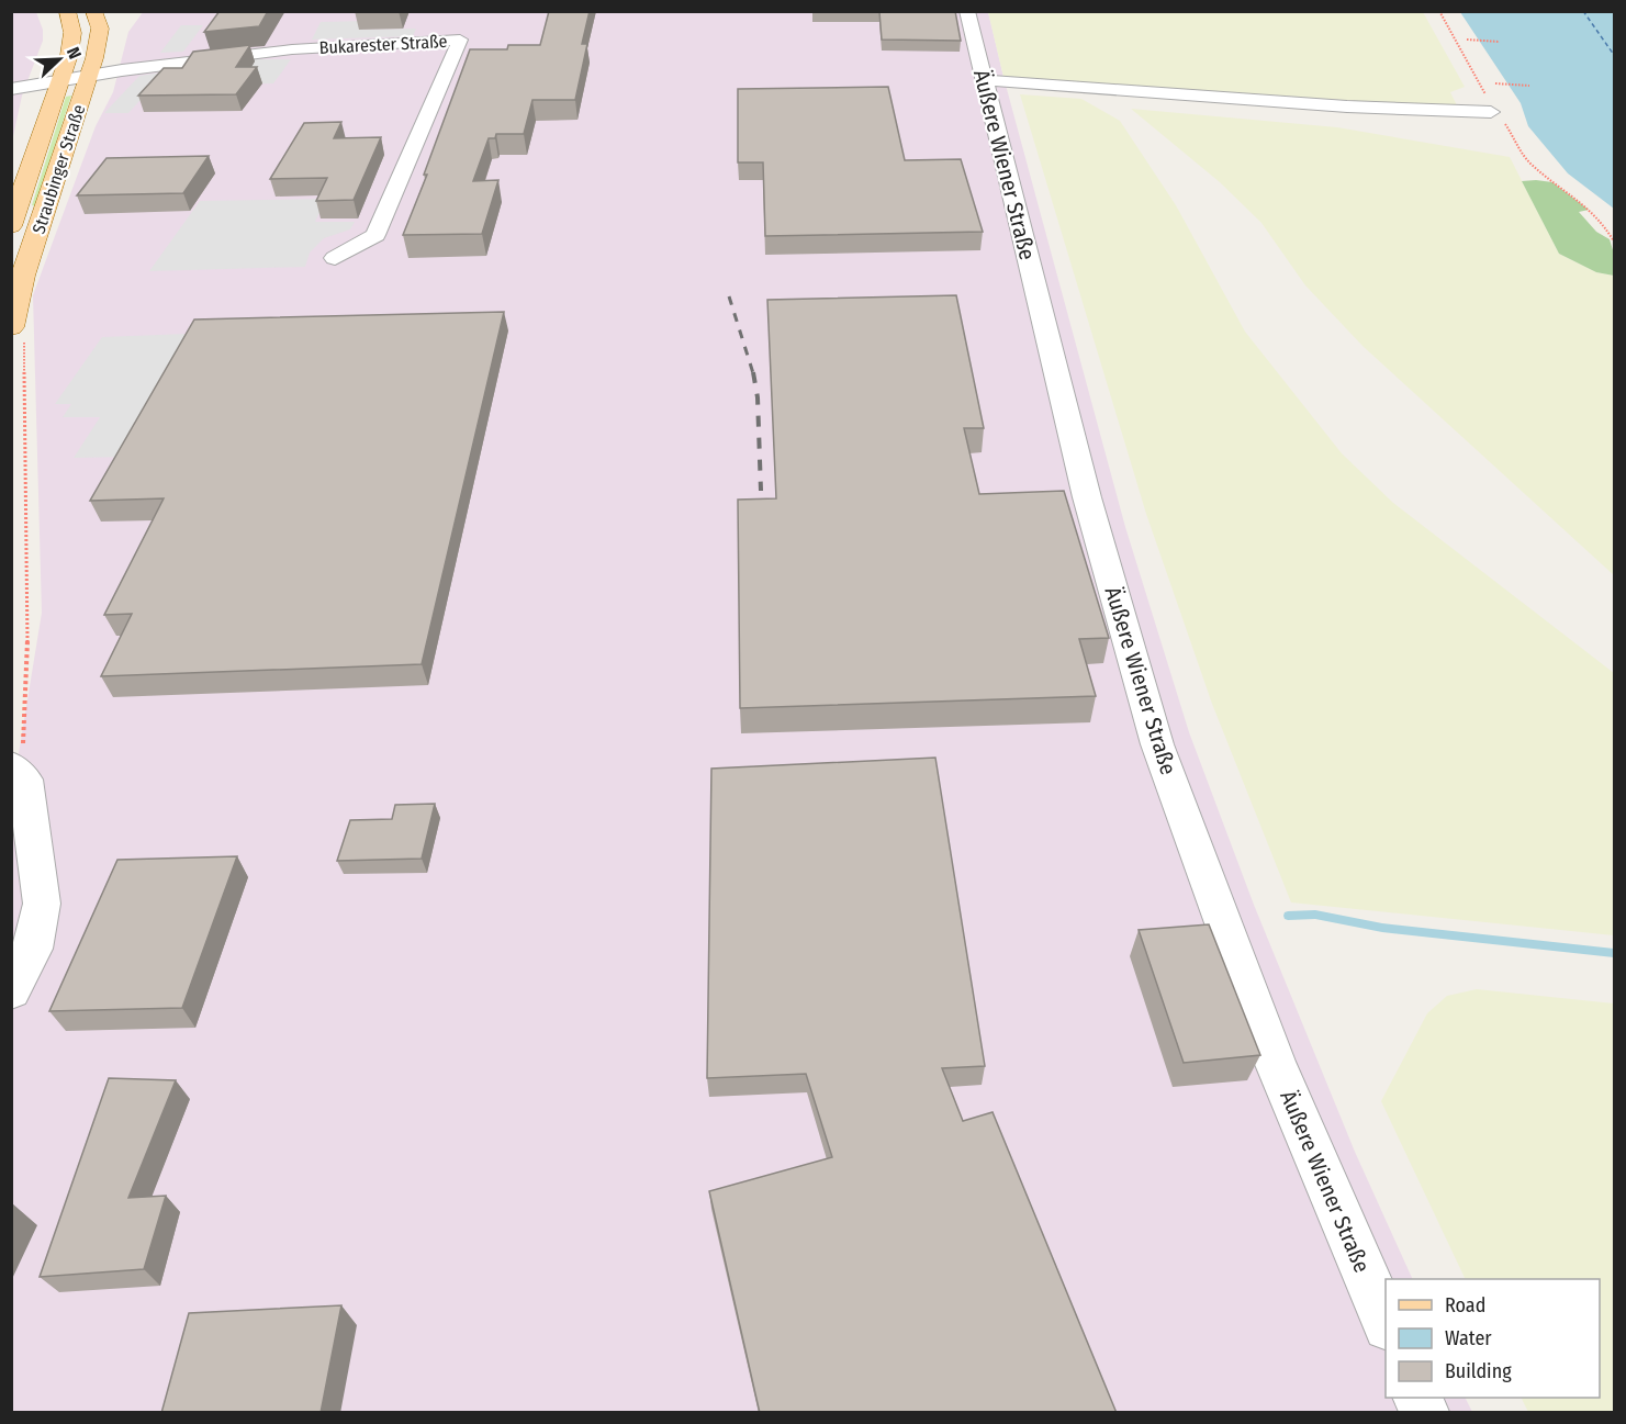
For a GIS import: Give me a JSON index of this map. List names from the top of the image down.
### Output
{
  "streets": {
    "main road": ["Straubinger Straße"],
    "street": ["Bukarester Straße", "Äußere Wiener Straße"]
  },
  "crossings": [
    ["Bukarester Straße", "Straubinger Straße"]
  ],
  "legend": ["Road", "Water", "Building"],
  "north": "top right"
}
